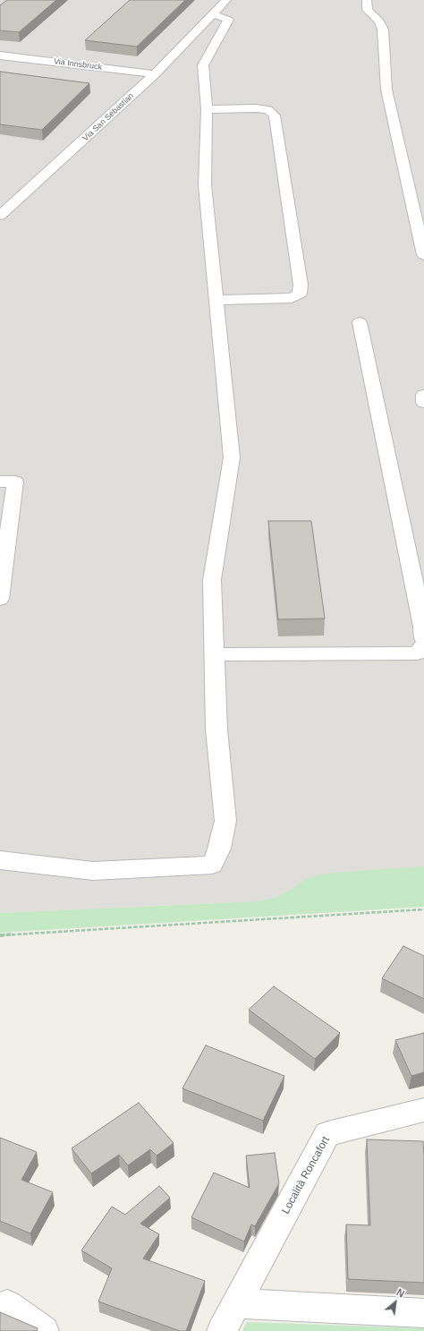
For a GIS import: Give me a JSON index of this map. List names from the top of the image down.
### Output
{
  "streets": {
    "street": ["Via Innsbruck", "Via San Sebastian", "Località Roncafort"]
  },
  "crossings": [
    ["Via Innsbruck", "Via San Sebastian"]
  ],
  "north": "top right"
}
